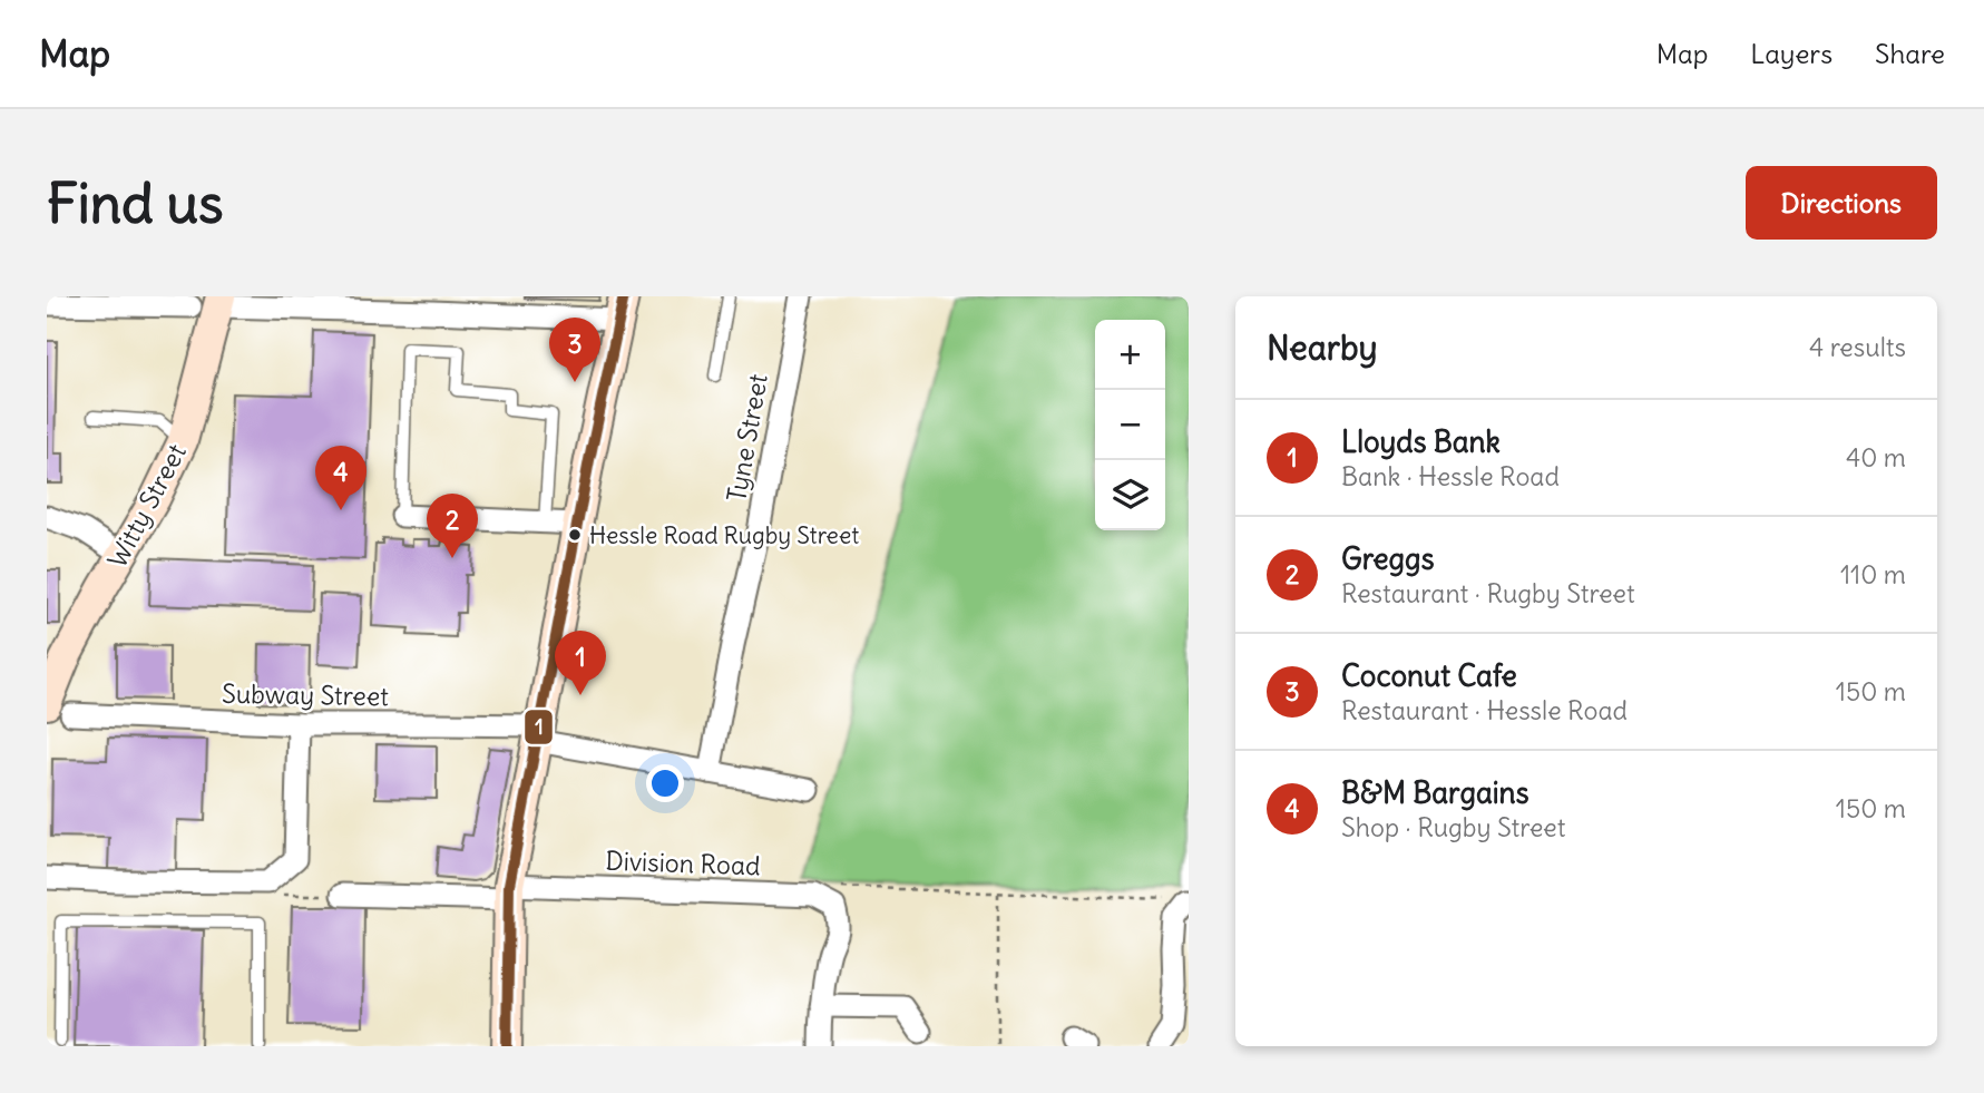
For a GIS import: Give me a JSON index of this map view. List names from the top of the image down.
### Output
{
  "streets": {
    "street": [
      "Tyne Street",
      "Witty Street",
      "Subway Street",
      "Division Road"
    ]
  },
  "crossings": [
    ["Tyne Street", "Subway Street"],
    ["Witty Street", "Subway Street"]
  ],
  "places": ["Hessle Road Rugby Street"],
  "lines": ["transit line 1"],
  "page": {
    "header": "Map",
    "nav": ["Map", "Layers", "Share"],
    "buttons": "Directions",
    "title": "Find us",
    "heading": ["Nearby", "4 results"],
    "pins": [
      "3",
      "4",
      "2",
      "1"
    ],
    "map_buttons": ["+", "−"],
    "list": [
      {
        "mark": "1",
        "name": "Lloyds Bank",
        "note": "Bank · Hessle Road",
        "value": "40 m"
      },
      {
        "mark": "2",
        "name": "Greggs",
        "note": "Restaurant · Rugby Street",
        "value": "110 m"
      },
      {
        "mark": "3",
        "name": "Coconut Cafe",
        "note": "Restaurant · Hessle Road",
        "value": "150 m"
      },
      {
        "mark": "4",
        "name": "B&M Bargains",
        "note": "Shop · Rugby Street",
        "value": "150 m"
      }
    ]
  }
}
